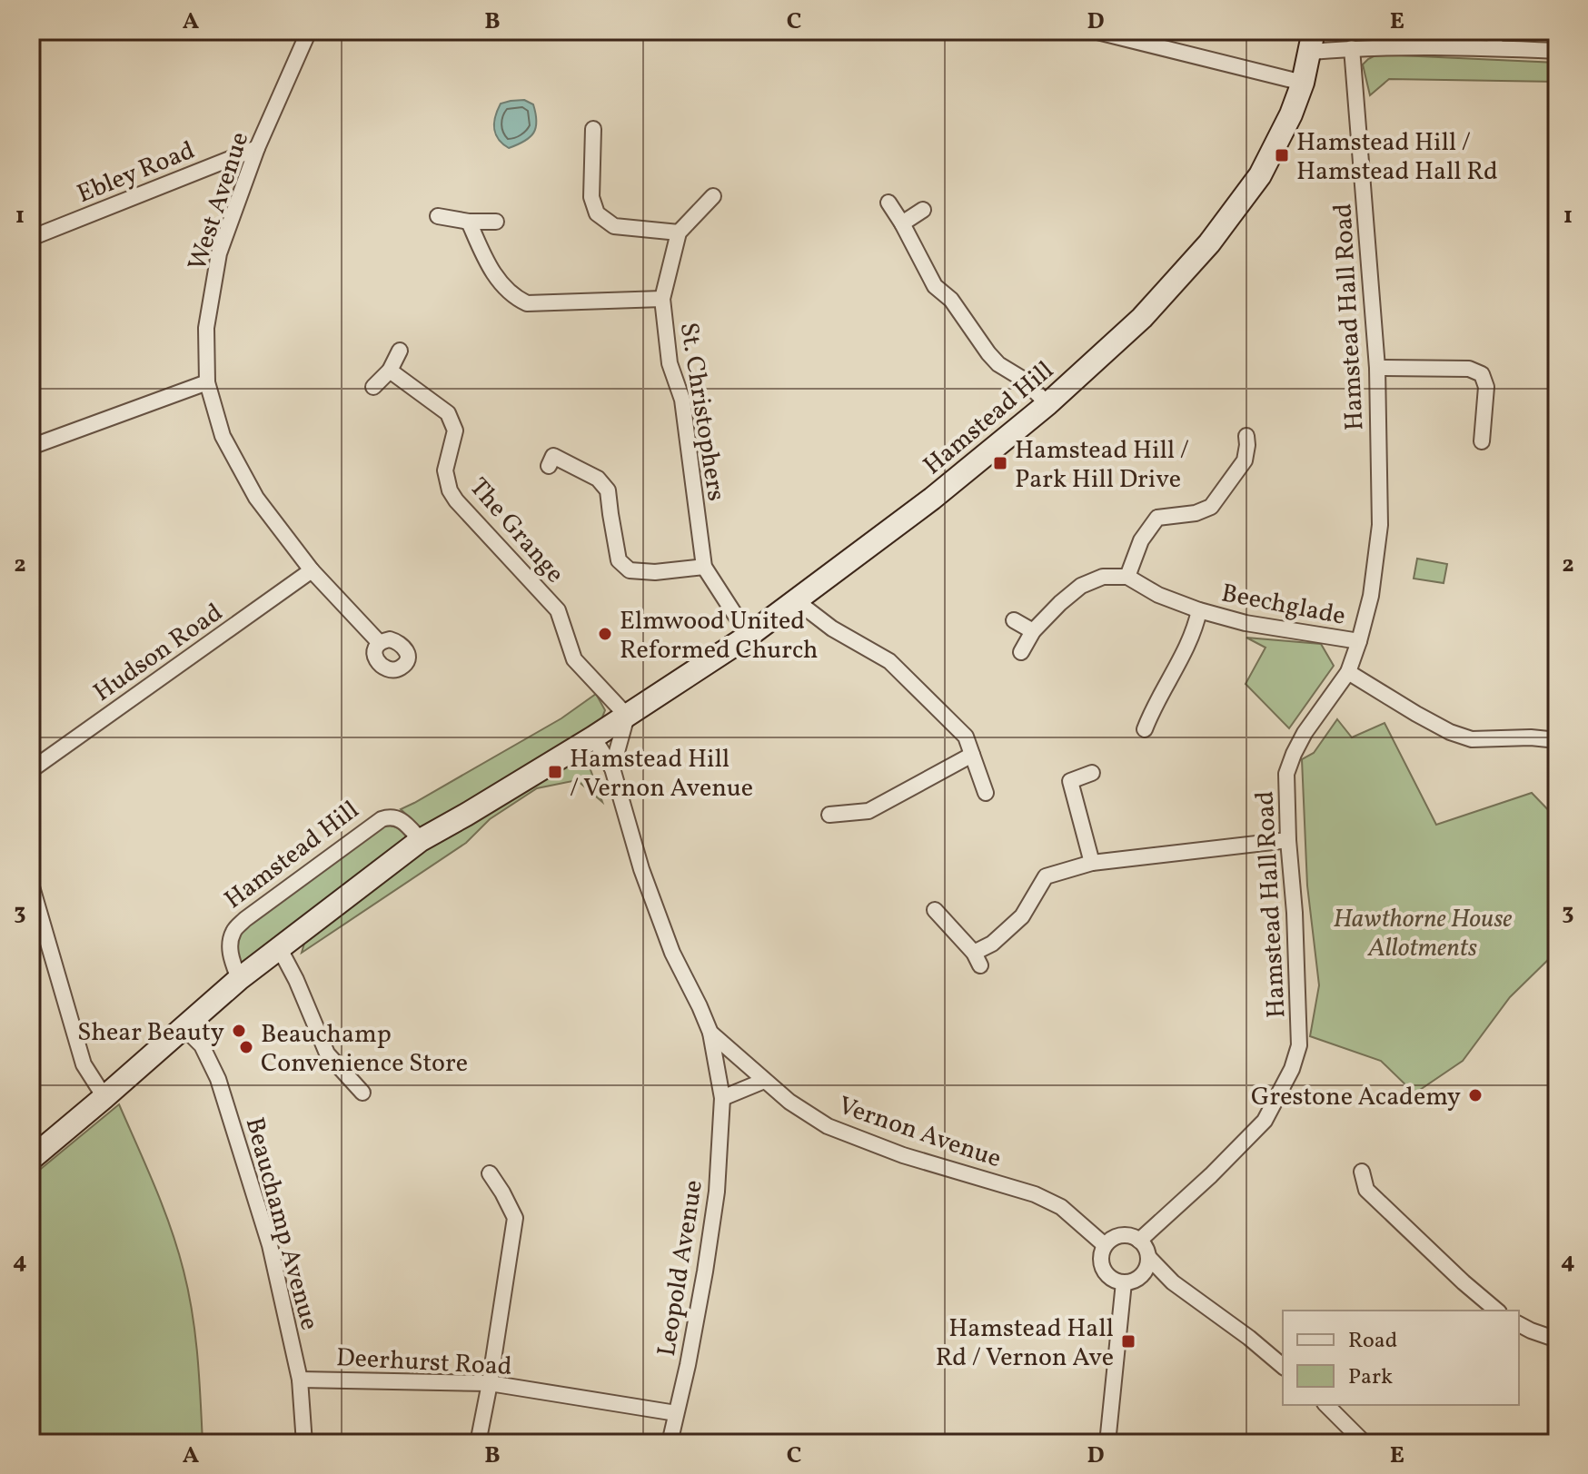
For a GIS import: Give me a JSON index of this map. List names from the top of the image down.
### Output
{
  "streets": {
    "main road": ["Hamstead Hill"],
    "street": [
      "Ebley Road",
      "West Avenue",
      "Hamstead Hall Road",
      "St. Christophers",
      "The Grange",
      "Beechglade",
      "Hudson Road",
      "Vernon Avenue",
      "Beauchamp Avenue",
      "Leopold Avenue",
      "Deerhurst Road"
    ]
  },
  "crossings": [
    ["Ebley Road", "West Avenue"],
    ["West Avenue", "Hudson Road"],
    ["Hamstead Hall Road", "Beechglade"],
    ["Hamstead Hall Road", "Vernon Avenue"],
    ["St. Christophers", "Hamstead Hill"],
    ["Hamstead Hill", "The Grange"],
    ["Hamstead Hill", "Vernon Avenue"],
    ["Hamstead Hill", "Beauchamp Avenue"],
    ["Vernon Avenue", "Leopold Avenue"],
    ["Beauchamp Avenue", "Deerhurst Road"],
    ["Leopold Avenue", "Deerhurst Road"]
  ],
  "parks": ["Hawthorne House Allotments"],
  "places": {
    "transit": [
      "Hamstead Hill / Hamstead Hall Rd",
      "Hamstead Hill / Park Hill Drive",
      "Hamstead Hill / Vernon Avenue",
      "Hamstead Hall Rd / Vernon Ave"
    ],
    "other": [
      "Elmwood United Reformed Church",
      "Shear Beauty",
      "Beauchamp Convenience Store",
      "Grestone Academy"
    ]
  },
  "legend": ["Road", "Park"],
  "grid": {
    "columns": [
      "A",
      "B",
      "C",
      "D",
      "E"
    ],
    "rows": [
      "1",
      "2",
      "3",
      "4"
    ]
  }
}
